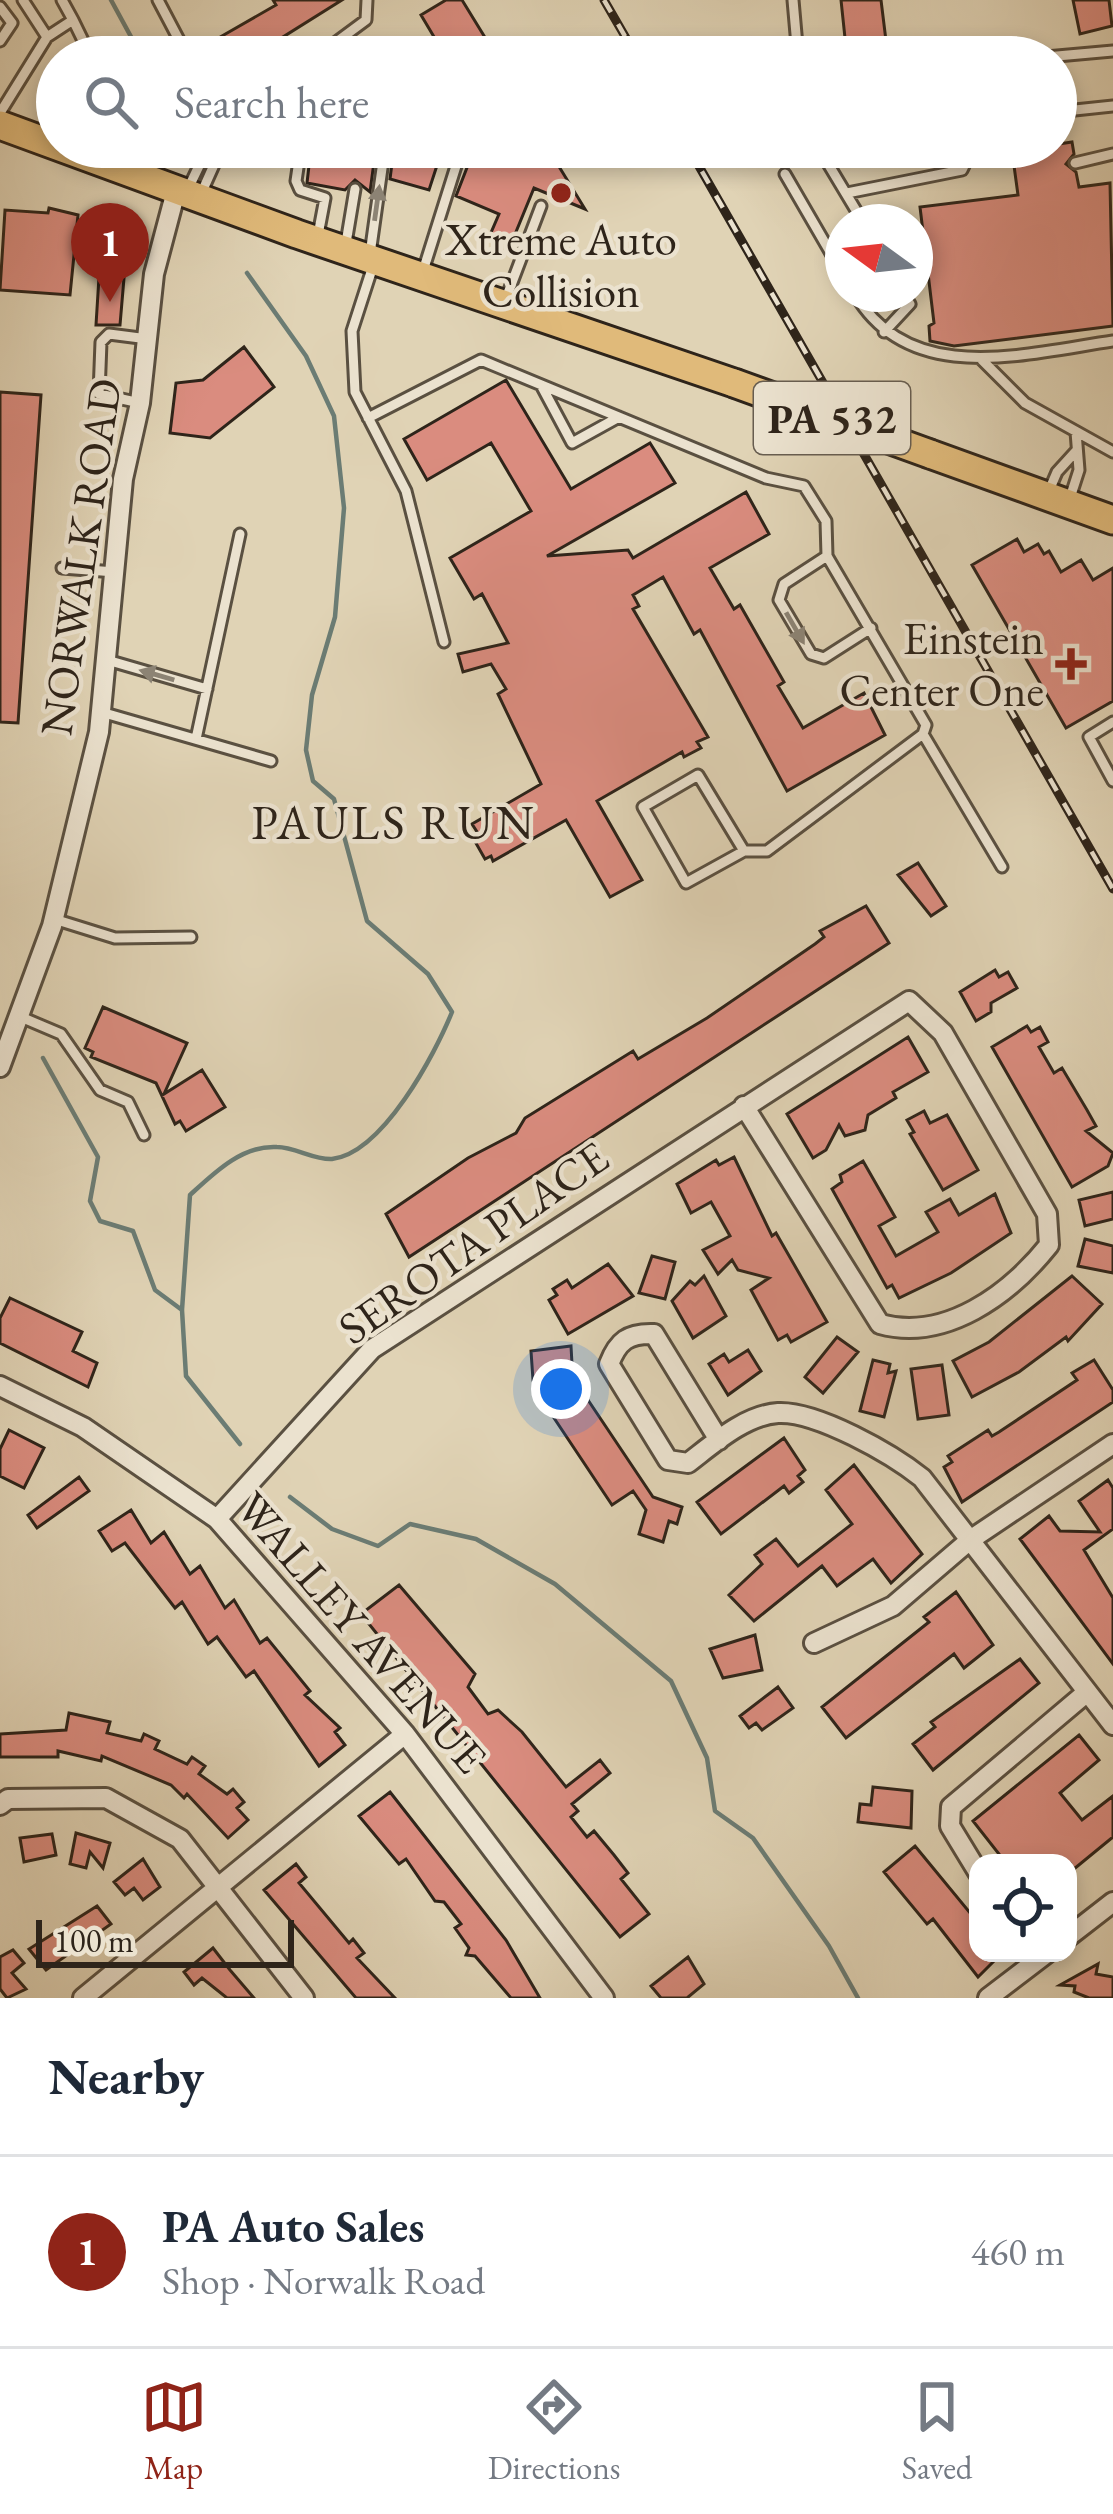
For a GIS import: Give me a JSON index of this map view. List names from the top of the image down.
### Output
{
  "streets": {
    "main road": ["PA 532"],
    "street": ["NORWALK ROAD", "SEROTA PLACE", "WALLEY AVENUE"]
  },
  "crossings": [
    ["PA 532", "NORWALK ROAD"],
    ["SEROTA PLACE", "WALLEY AVENUE"]
  ],
  "districts": ["PAULS RUN"],
  "places": {
    "other": ["Xtreme Auto Collision"],
    "health": ["Einstein Center One"]
  },
  "scale_bar": "100 m",
  "north": "left",
  "page": {
    "search": "Search here",
    "pins": "1",
    "scale": "100 m",
    "heading": "Nearby",
    "list": [
      {
        "mark": "1",
        "name": "PA Auto Sales",
        "note": "Shop · Norwalk Road",
        "value": "460 m"
      }
    ],
    "nav": ["Map", "Directions", "Saved"]
  }
}
